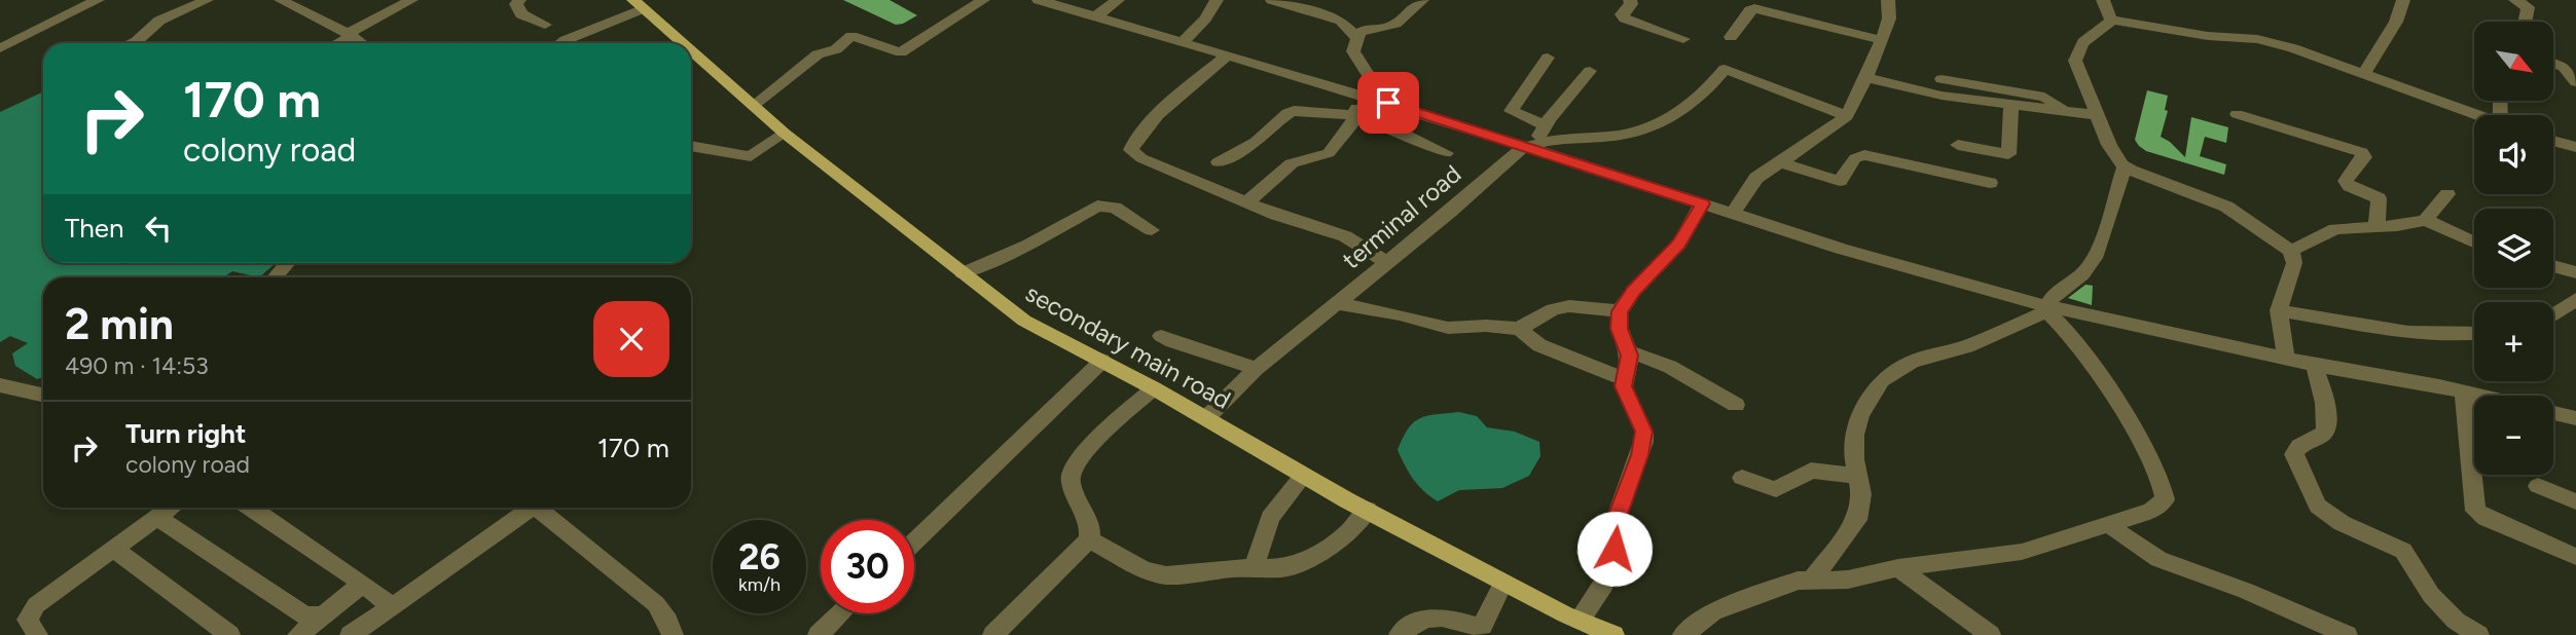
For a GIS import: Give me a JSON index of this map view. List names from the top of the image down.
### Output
{
  "streets": {
    "main road": ["secondary main road"],
    "street": ["terminal road"]
  },
  "crossings": [
    ["terminal road", "secondary main road"]
  ],
  "north": "bottom right",
  "page": {
    "map_buttons": ["+", "−"],
    "turn": ["170 m", "colony road"],
    "then": "Then",
    "heading": ["2 min", "490 m · 14:53"],
    "list": [
      {
        "name": "Turn right",
        "note": "colony road",
        "value": "170 m"
      }
    ],
    "speed": "26 km/h",
    "limit": "30"
  }
}
